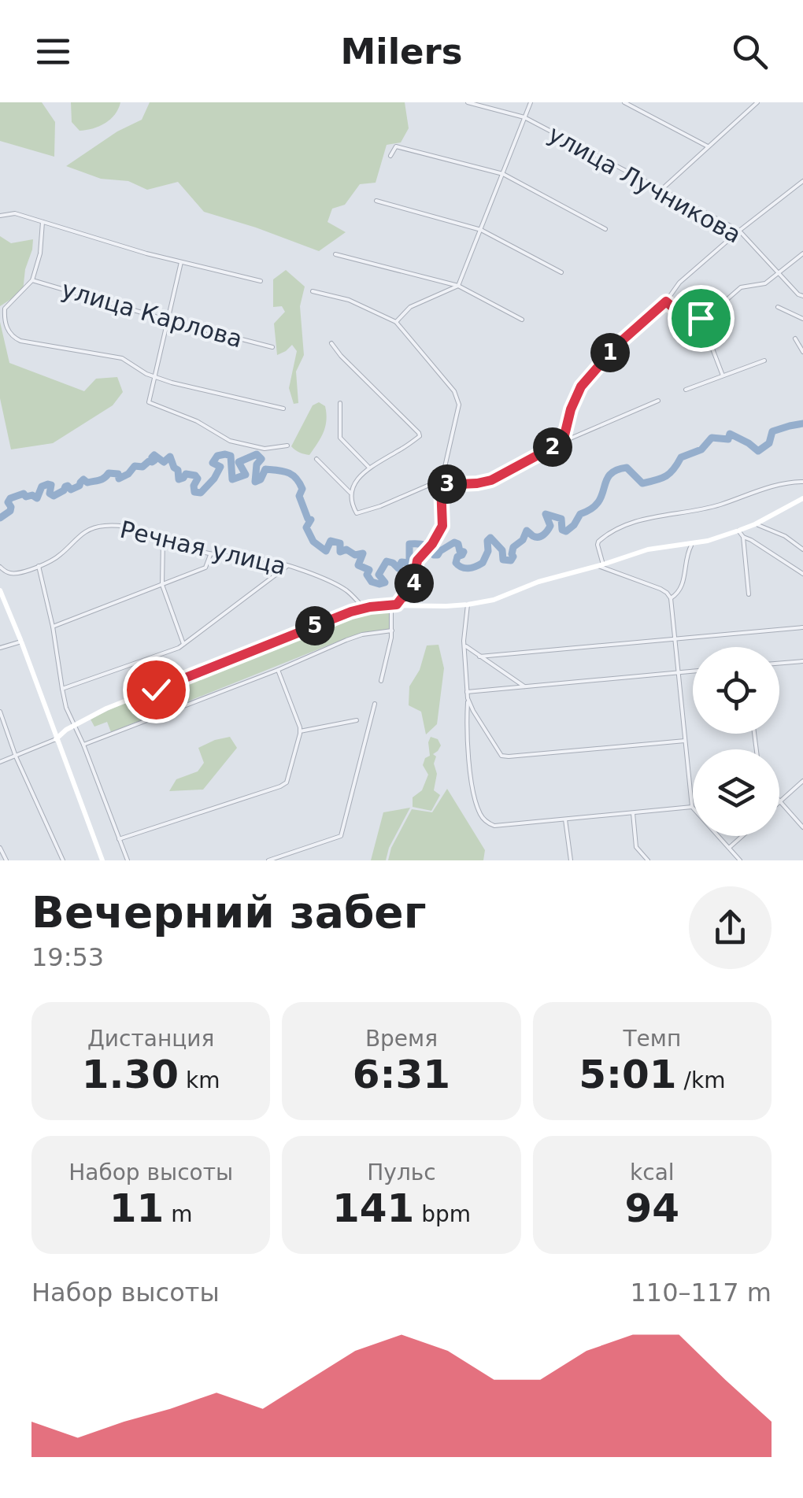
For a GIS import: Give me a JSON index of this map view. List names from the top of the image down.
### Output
{
  "streets": {
    "street": ["улица Лучникова", "улица Карлова", "Речная улица"]
  },
  "page": {
    "header": "Milers",
    "pins": [
      "1",
      "2",
      "3",
      "4",
      "5"
    ],
    "heading": ["Вечерний забег", "19:53"],
    "stats": [
      ["Дистанция", "1.30 km"],
      ["Время", "6:31"],
      ["Темп", "5:01 /km"],
      ["Набор высоты", "11 m"],
      ["Пульс", "141 bpm"],
      ["kcal", "94"]
    ],
    "chart": ["Набор высоты", "110–117 m"]
  }
}
